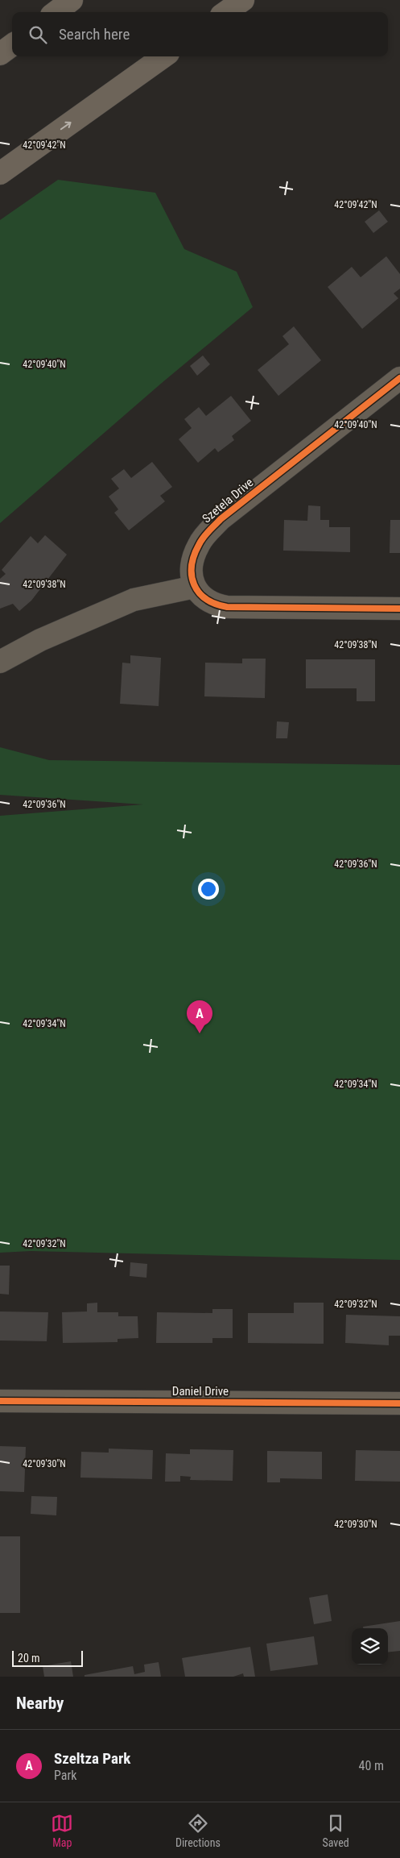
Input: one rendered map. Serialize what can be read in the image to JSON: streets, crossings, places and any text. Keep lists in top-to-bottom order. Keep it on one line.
{"streets":{"street":["Szetela Drive","Daniel Drive"]},"scale_bar":"20 m","page":{"search":"Search here","pins":"A","scale":"20 m","heading":"Nearby","list":[{"mark":"A","name":"Szeltza Park","note":"Park","value":"40 m"}],"nav":["Map","Directions","Saved"]},"coordinates":["42°09'42\"N","42°09'40\"N","42°09'38\"N","42°09'36\"N","42°09'34\"N","42°09'32\"N","42°09'30\"N"]}
